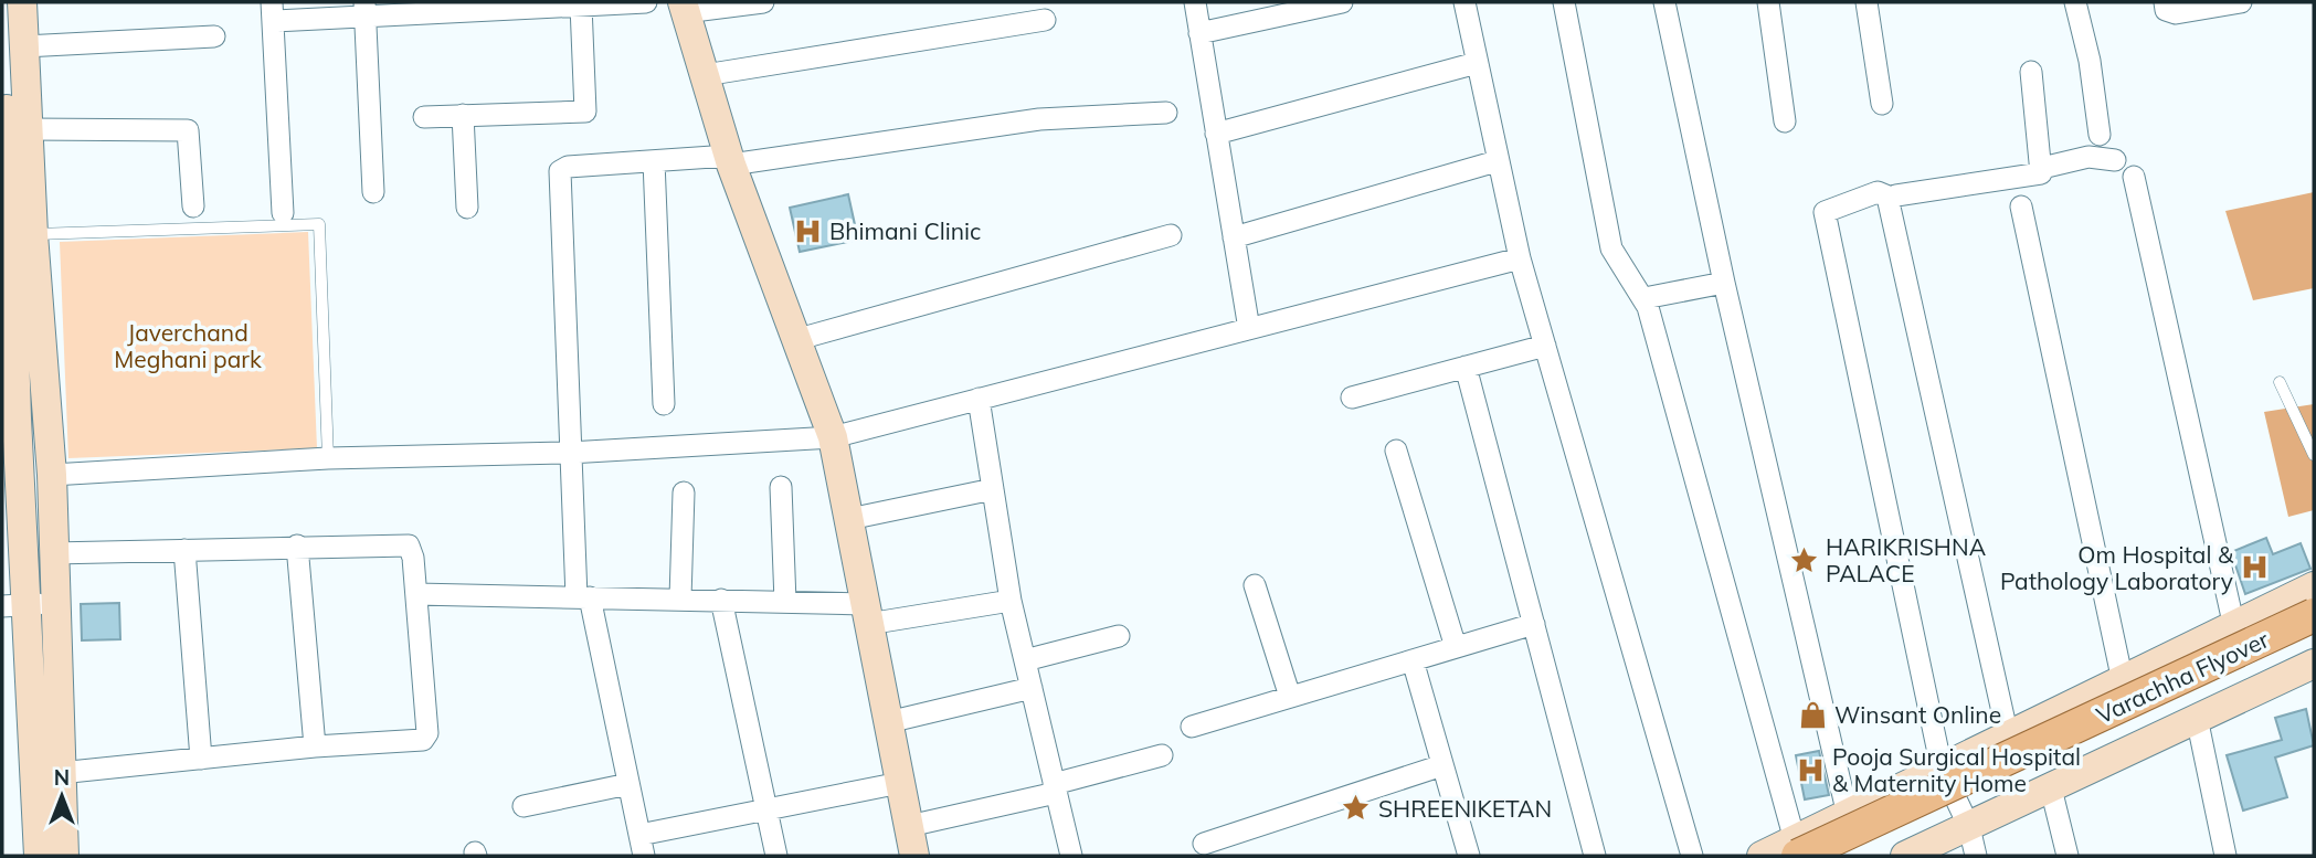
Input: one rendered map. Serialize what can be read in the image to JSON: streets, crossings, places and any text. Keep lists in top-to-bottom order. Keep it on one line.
{"streets":{"main road":["Varachha Flyover"]},"parks":["Javerchand Meghani park"],"places":{"hospital":["Bhimani Clinic","Om Hospital & Pathology Laboratory","Pooja Surgical Hospital & Maternity Home"],"place":["HARIKRISHNA PALACE","SHREENIKETAN"],"shop":["Winsant Online"]},"north":"top"}
